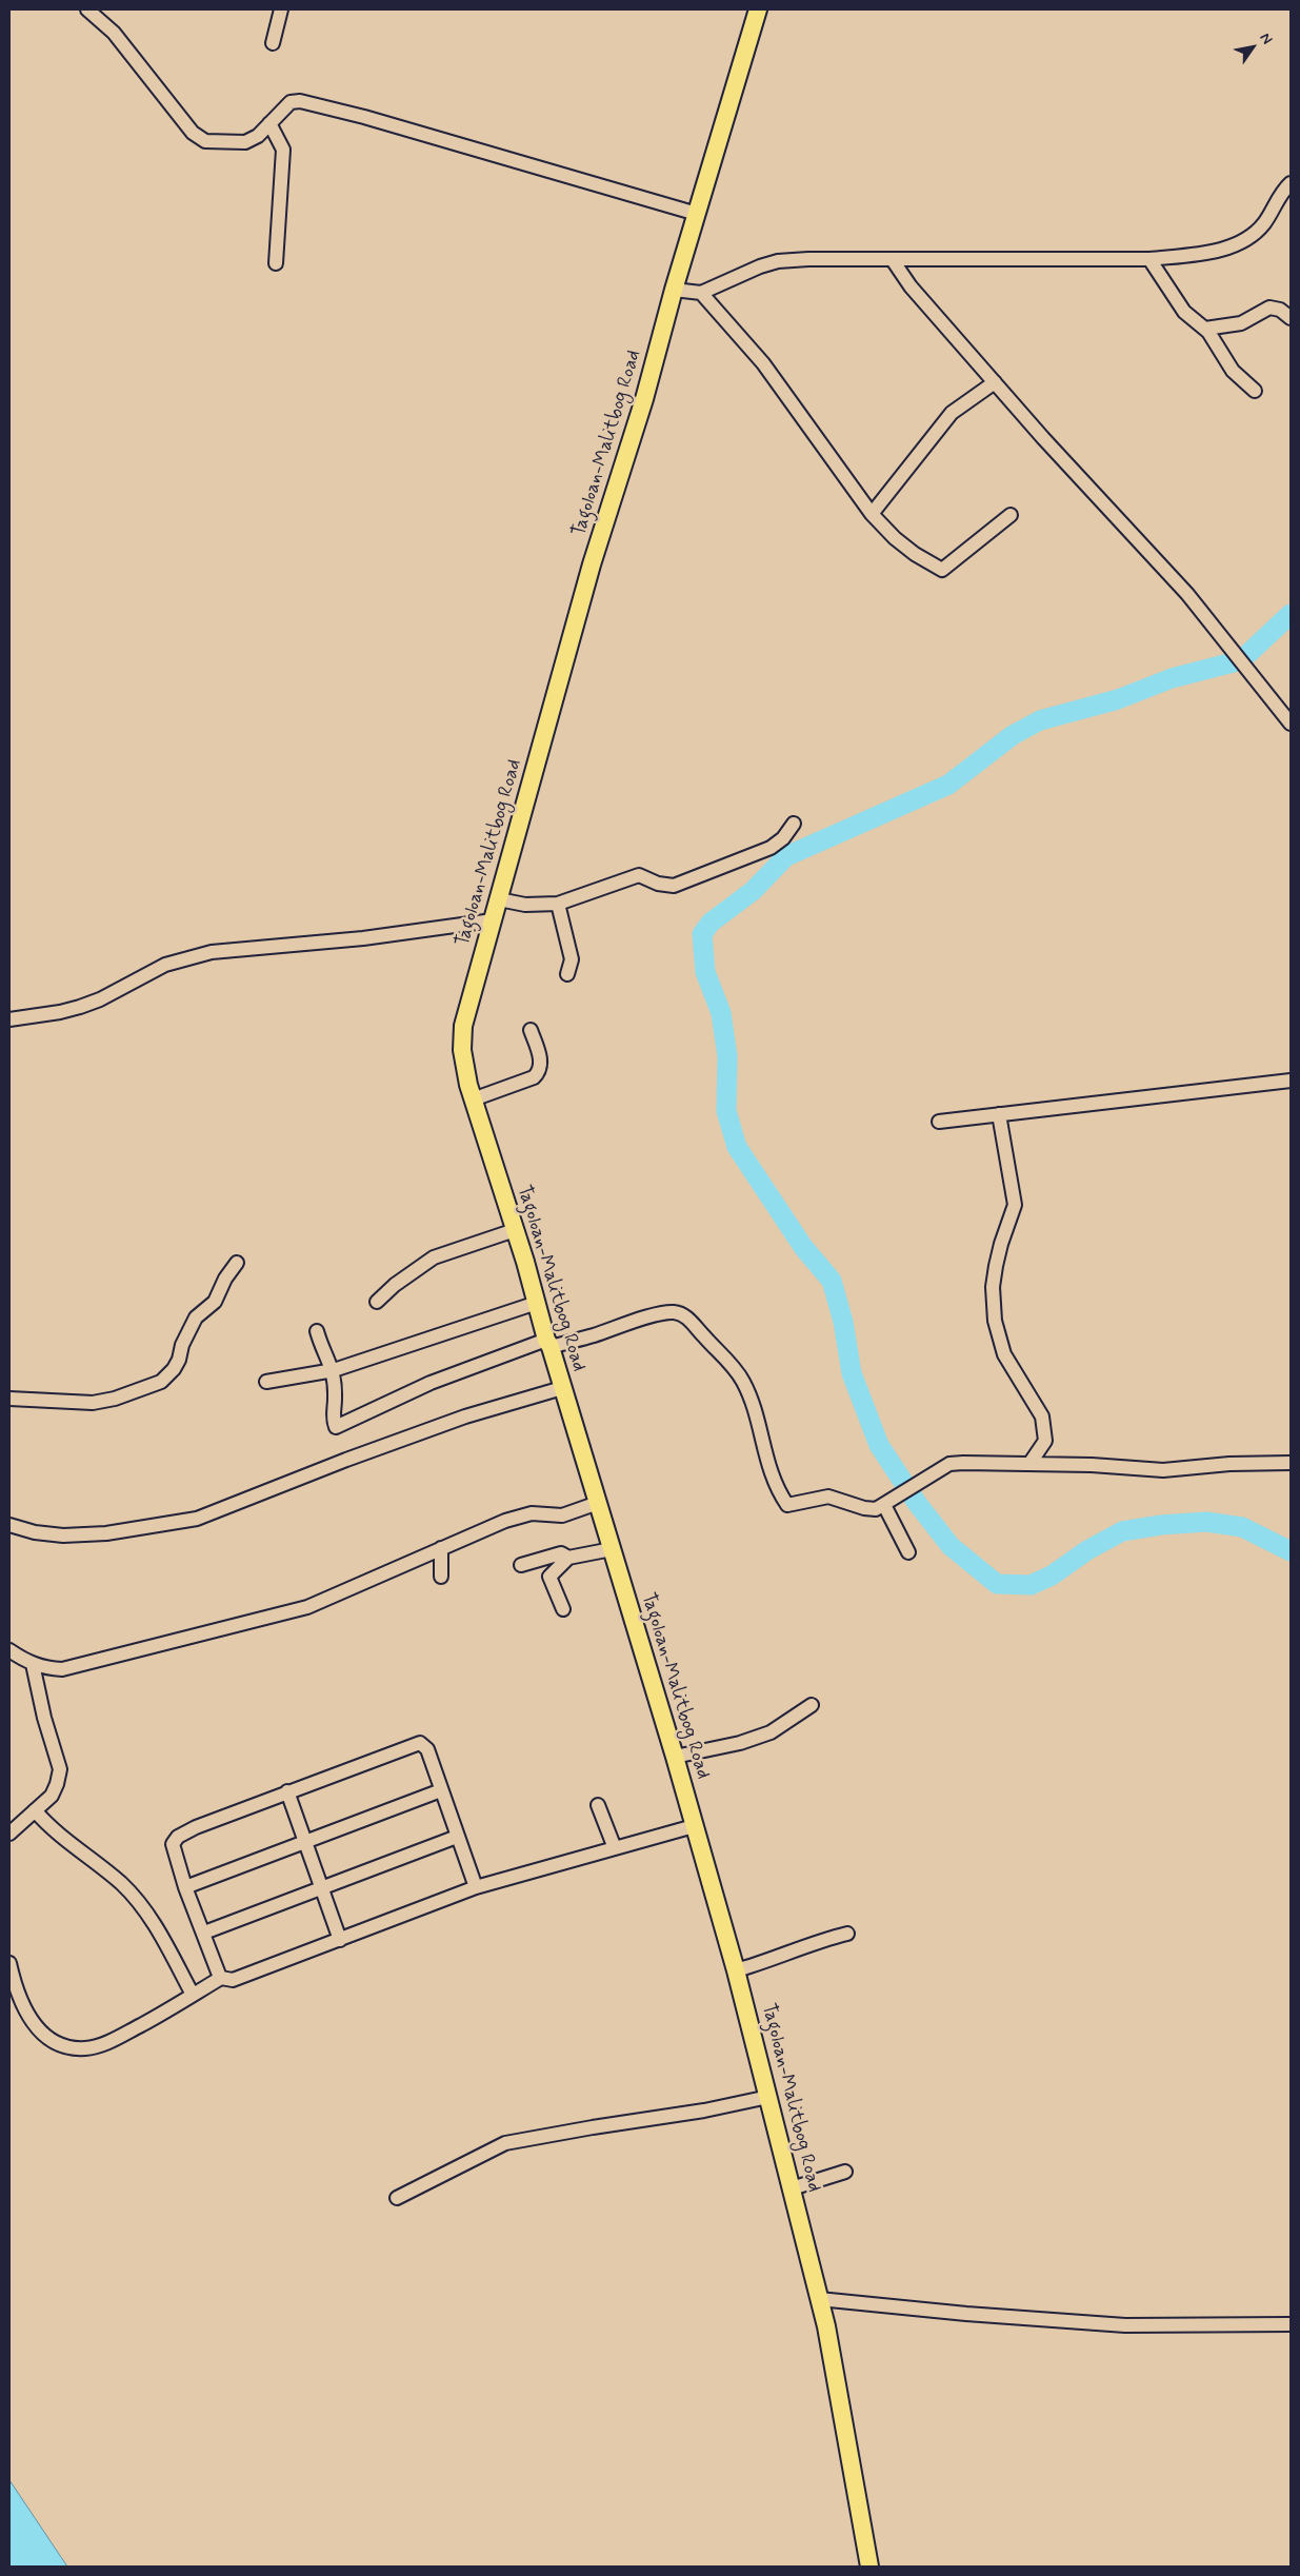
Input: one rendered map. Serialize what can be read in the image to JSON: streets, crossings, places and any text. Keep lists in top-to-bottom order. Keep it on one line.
{"streets":{"main road":["Tagoloan-Malitbog Road"]},"north":"top right"}
